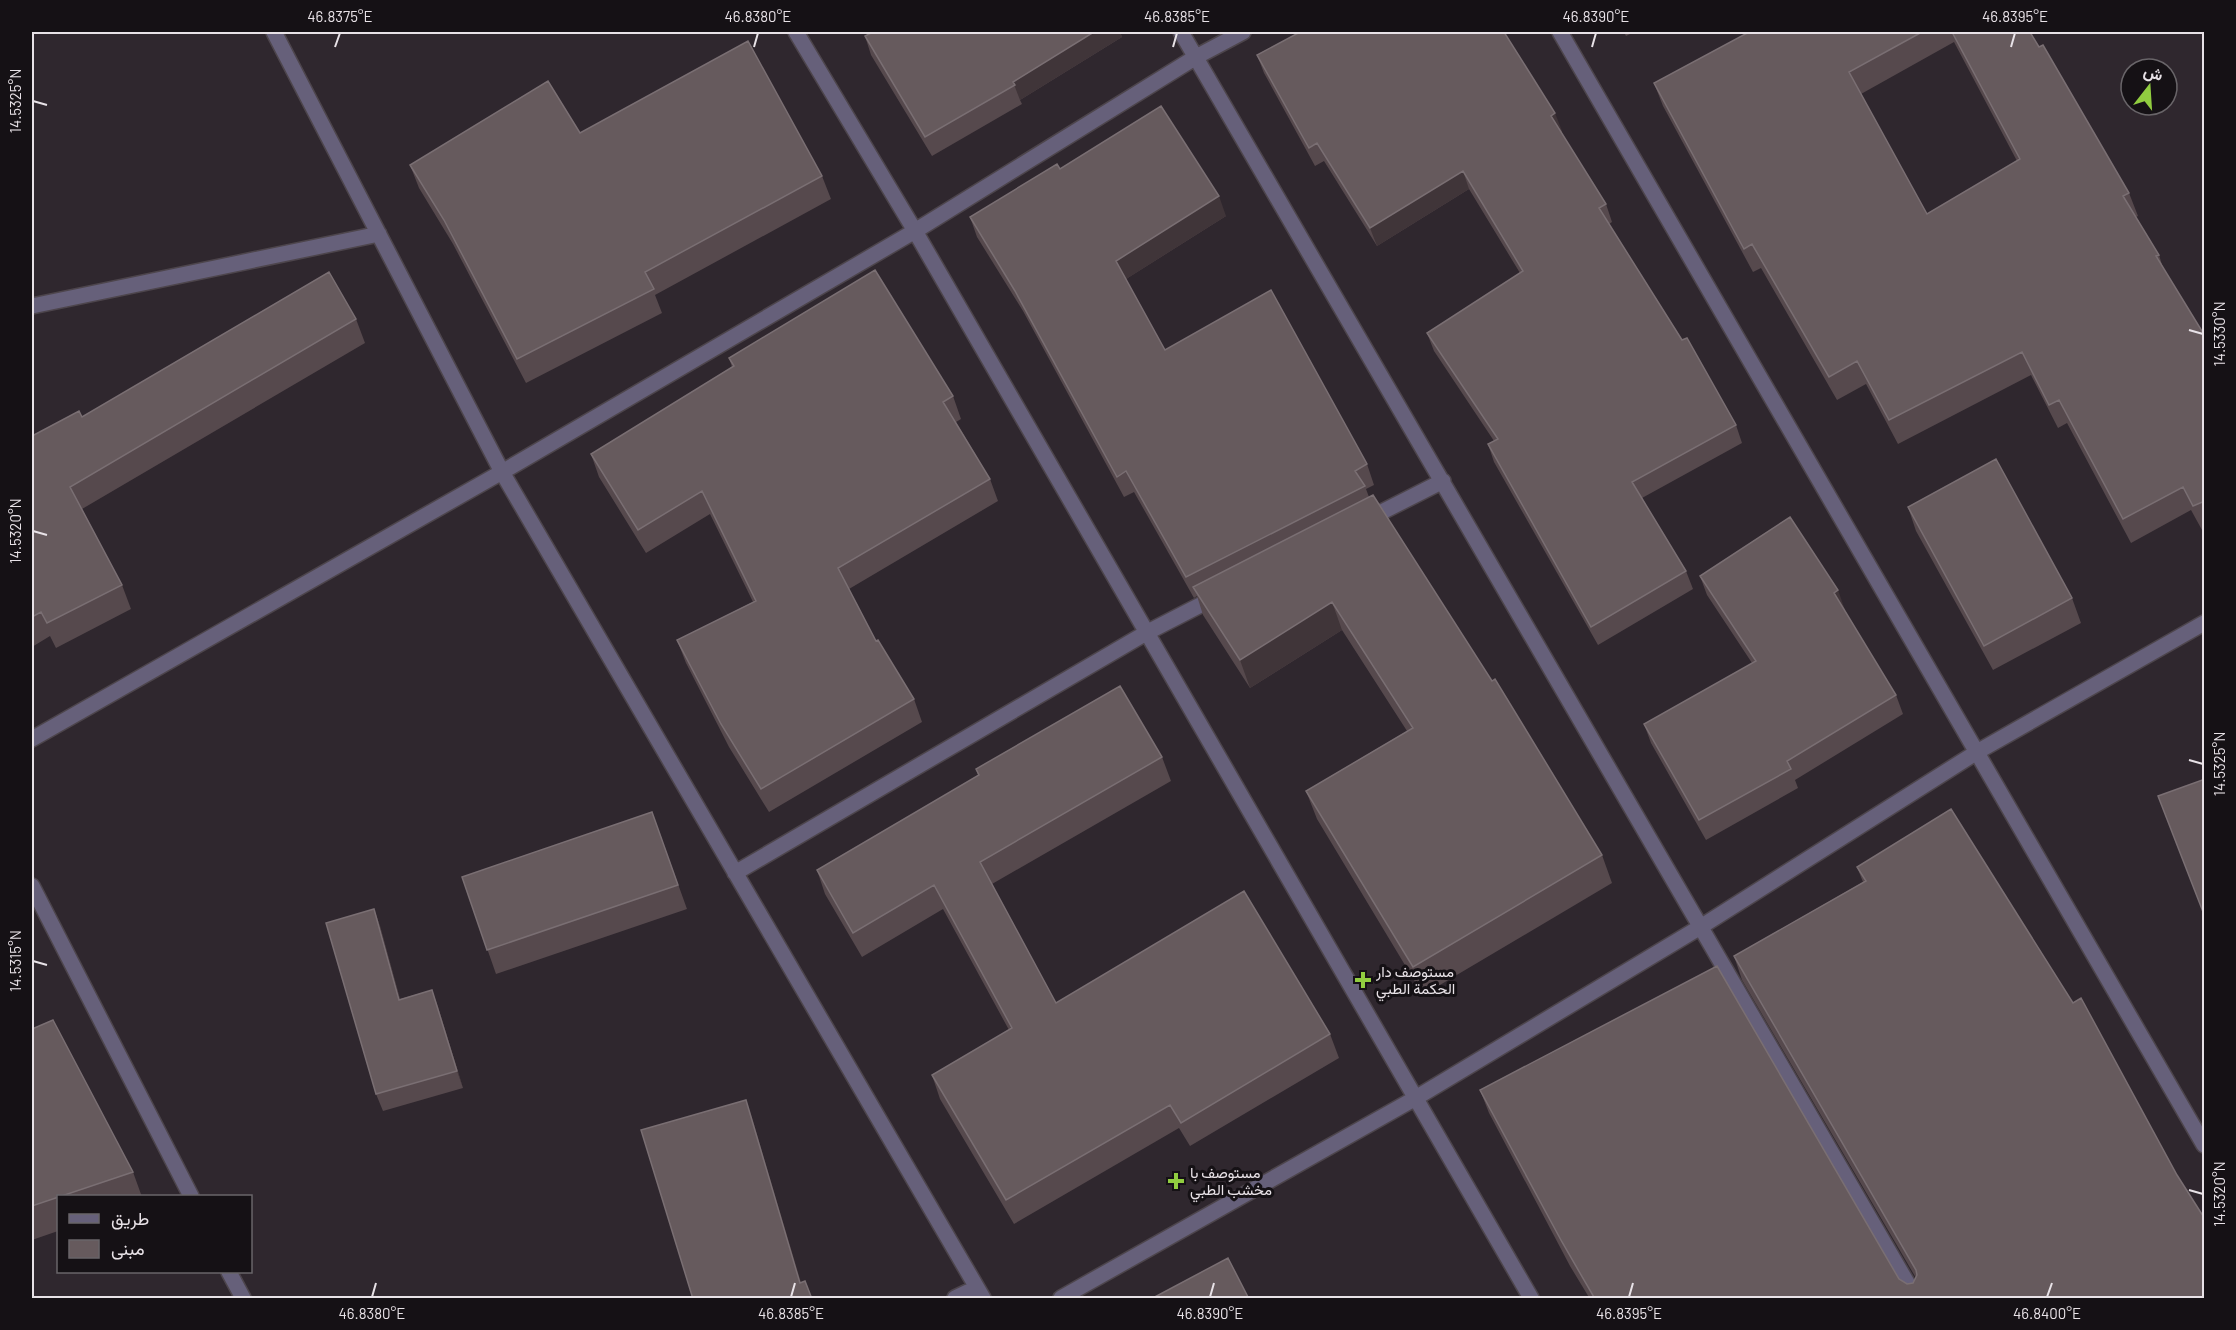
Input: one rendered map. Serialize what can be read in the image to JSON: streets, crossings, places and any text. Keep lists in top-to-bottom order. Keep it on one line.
{"places":{"health":["مستوصف دار الحكمة الطبي","مستوصف با مخشب الطبي"]},"legend":["طريق","مبنى"],"north":"top","coordinates":["46.8375°E","46.8380°E","46.8385°E","46.8390°E","46.8395°E","14.5325°N","14.5330°N","14.5320°N","14.5315°N","46.8400°E"]}
